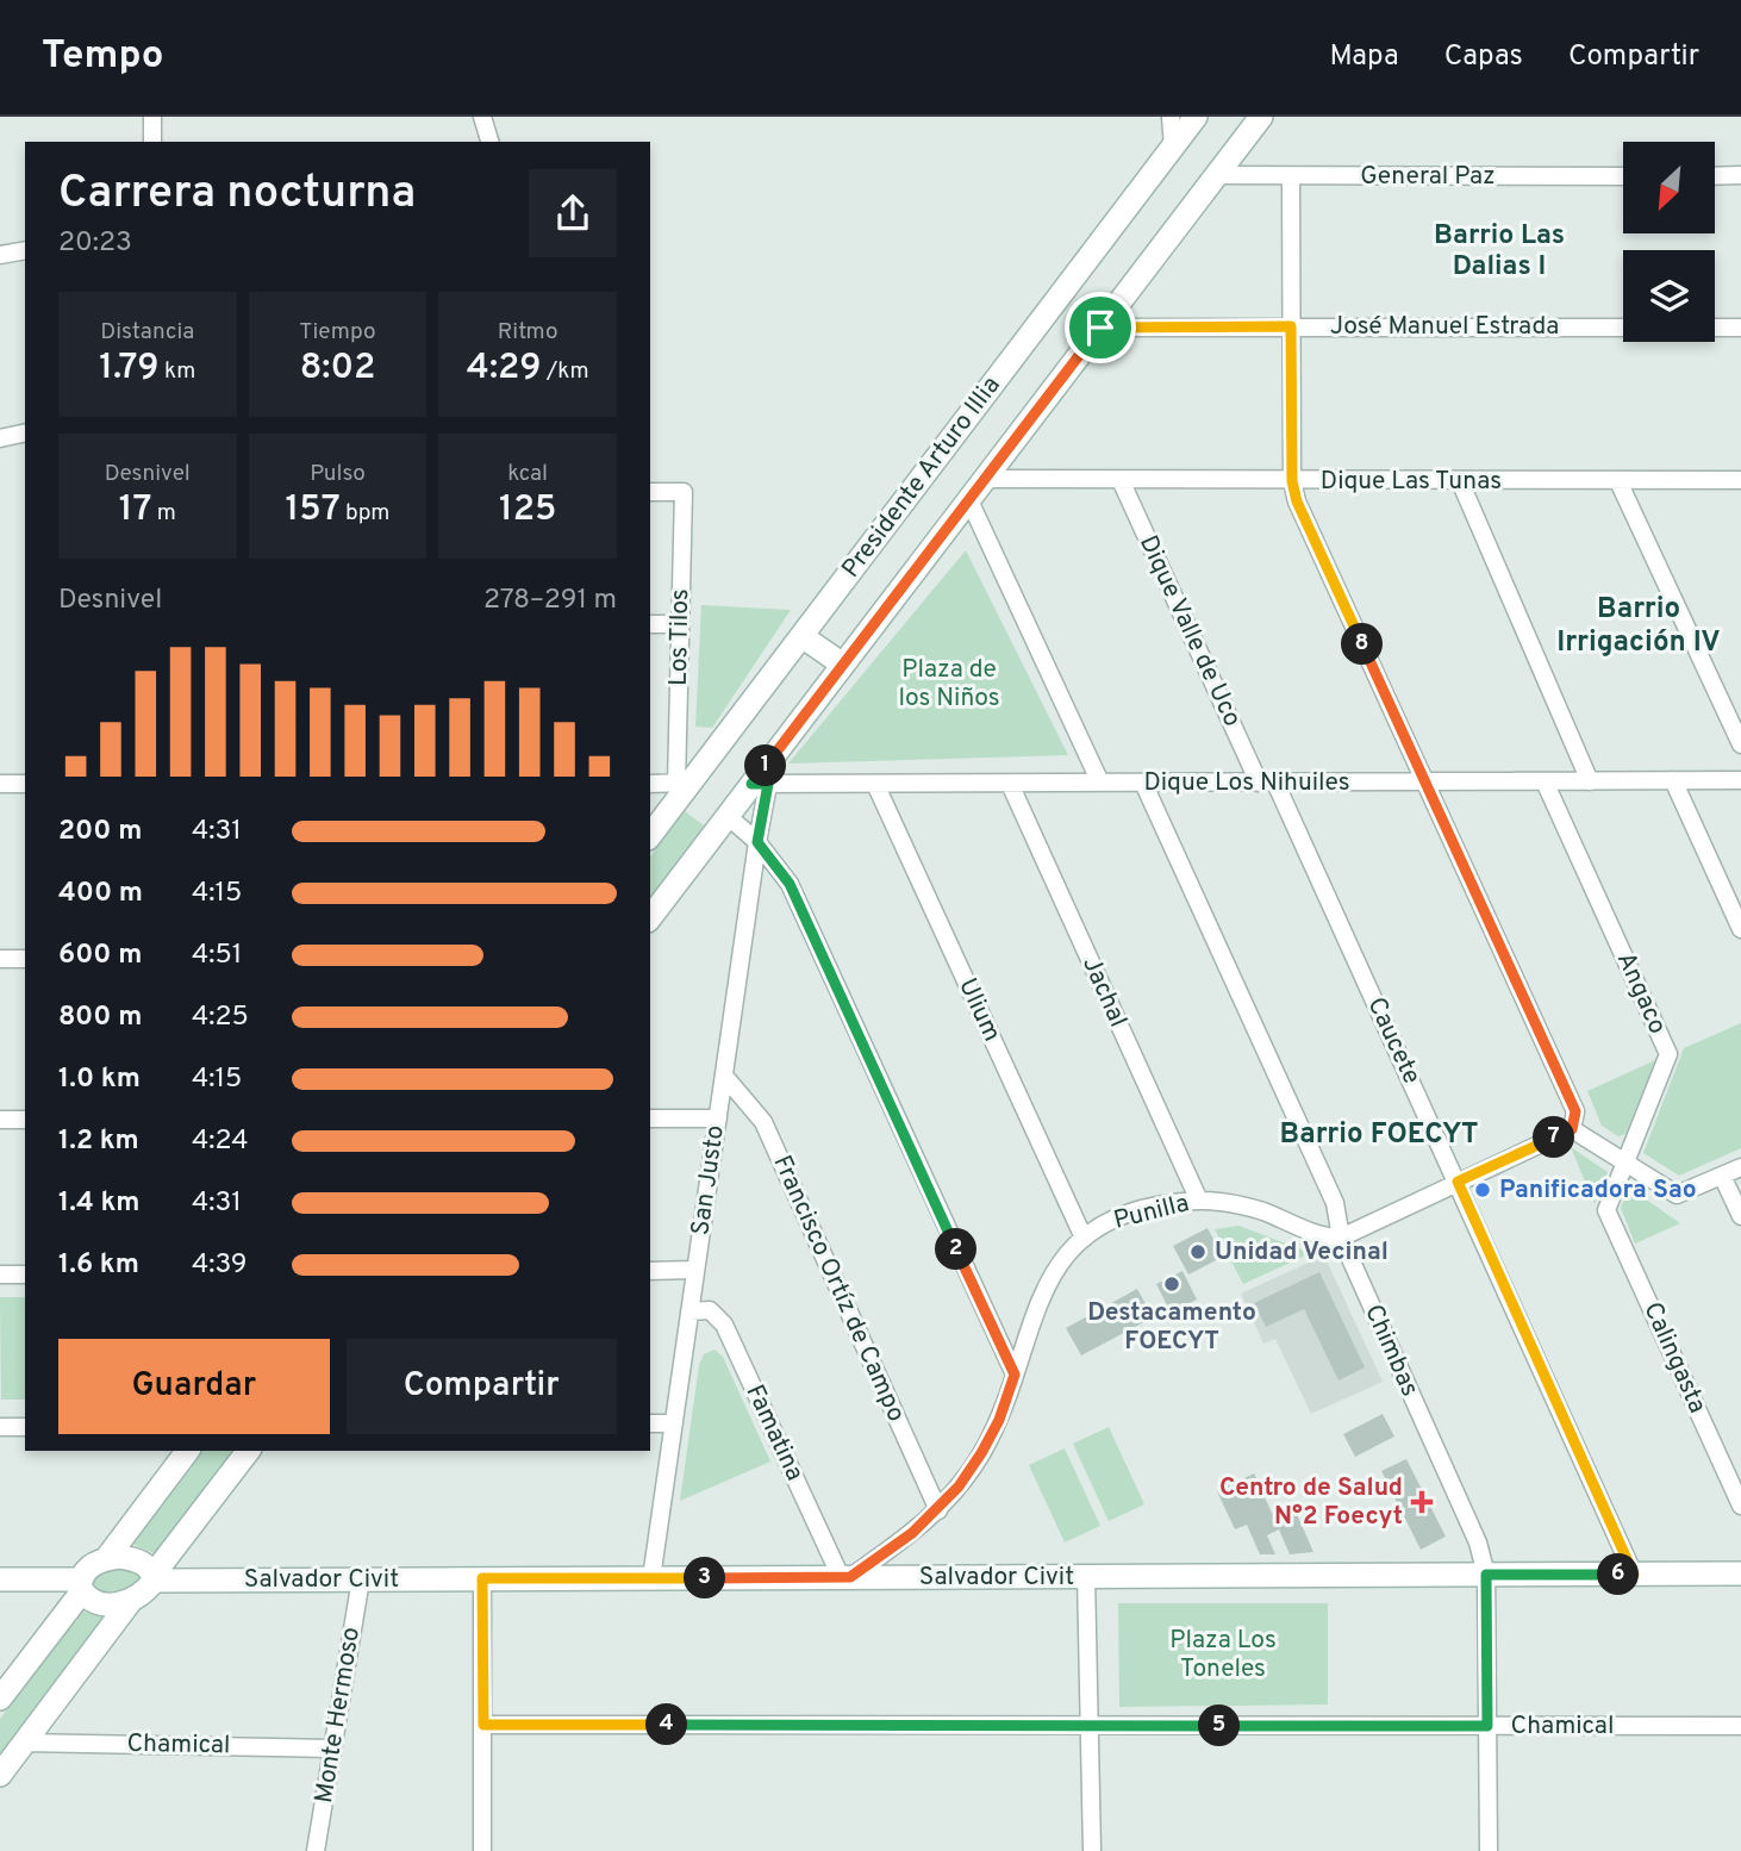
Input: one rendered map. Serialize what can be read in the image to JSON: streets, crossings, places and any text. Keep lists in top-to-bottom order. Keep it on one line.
{"streets":{"street":["General Paz","José Manuel Estrada","Presidente Arturo Illia","Dique Las Tunas","Dique Valle de Uco","Los Tilos","Dique Los Nihuiles","Jachal","Angaco","Ulium","Caucete","San Justo","Punilla","Francisco Ortíz de Campo","Chimbas","Calingasta","Famatina","Salvador Civit","Monte Hermoso","Chamical"]},"crossings":[["General Paz","Presidente Arturo Illia"],["José Manuel Estrada","Presidente Arturo Illia"],["Presidente Arturo Illia","Dique Las Tunas"],["Presidente Arturo Illia","Los Tilos"],["Presidente Arturo Illia","Dique Los Nihuiles"],["Presidente Arturo Illia","San Justo"],["Dique Las Tunas","Dique Valle de Uco"],["Dique Valle de Uco","Dique Los Nihuiles"],["Dique Valle de Uco","Caucete"],["Dique Los Nihuiles","Jachal"],["Dique Los Nihuiles","Angaco"],["Dique Los Nihuiles","Ulium"],["Dique Los Nihuiles","Caucete"],["Dique Los Nihuiles","San Justo"],["Dique Los Nihuiles","Chimbas"],["Jachal","Punilla"],["Angaco","Calingasta"],["Ulium","Punilla"],["Caucete","Salvador Civit"],["San Justo","Francisco Ortíz de Campo"],["San Justo","Famatina"],["San Justo","Salvador Civit"],["Punilla","Francisco Ortíz de Campo"],["Punilla","Chimbas"],["Punilla","Famatina"],["Punilla","Salvador Civit"],["Chimbas","Salvador Civit"],["Chimbas","Chamical"],["Famatina","Salvador Civit"],["Salvador Civit","Monte Hermoso"],["Monte Hermoso","Chamical"]],"districts":["Barrio Las Dalias I","Barrio Irrigación IV","Barrio FOECYT"],"parks":["Plaza de los Niños","Plaza Los Toneles"],"places":{"other":["Panificadora Sao","Unidad Vecinal","Destacamento FOECYT"],"health":["Centro de Salud N°2 Foecyt"]},"north":"bottom left","page":{"header":"Tempo","nav":["Mapa","Capas","Compartir"],"heading":["Carrera nocturna","20:23"],"stats":[["Distancia","1.79 km"],["Tiempo","8:02"],["Ritmo","4:29 /km"],["Desnivel","17 m"],["Pulso","157 bpm"],["kcal","125"]],"chart":["Desnivel","278–291 m"],"pins":["8","1","7","2","6","3","4","5"],"list":[{"name":"200 m","note":"4:31"},{"name":"400 m","note":"4:15"},{"name":"600 m","note":"4:51"},{"name":"800 m","note":"4:25"},{"name":"1.0 km","note":"4:15"},{"name":"1.2 km","note":"4:24"},{"name":"1.4 km","note":"4:31"},{"name":"1.6 km","note":"4:39"}],"buttons":["Guardar","Compartir"]}}
